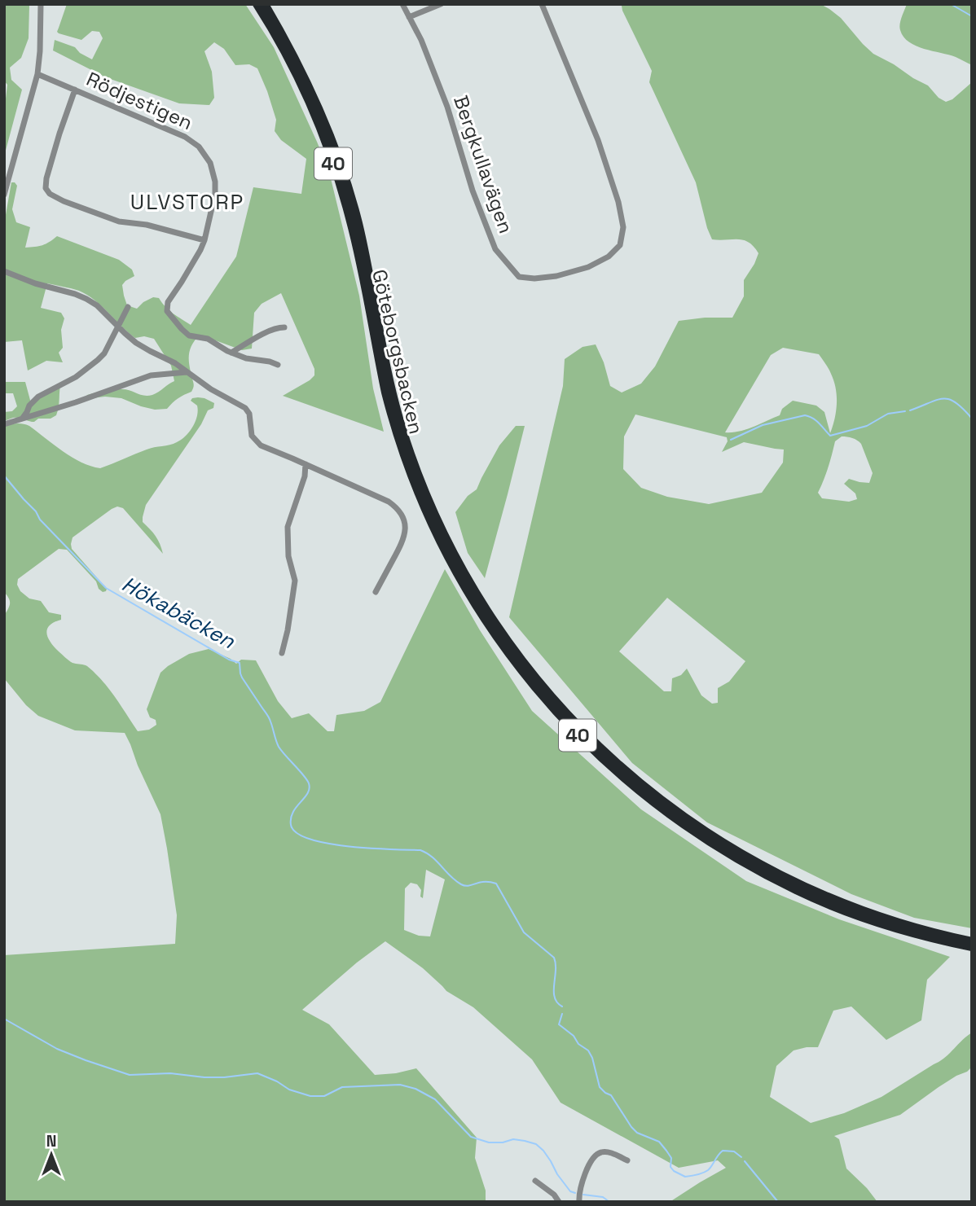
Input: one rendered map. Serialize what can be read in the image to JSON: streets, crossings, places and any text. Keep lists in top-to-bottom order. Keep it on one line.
{"streets":{"highway":["40","Göteborgsbacken"],"street":["Rödjestigen","Bergkullavägen"]},"districts":["ULVSTORP"],"water":["Hökabäcken"],"north":"top"}
